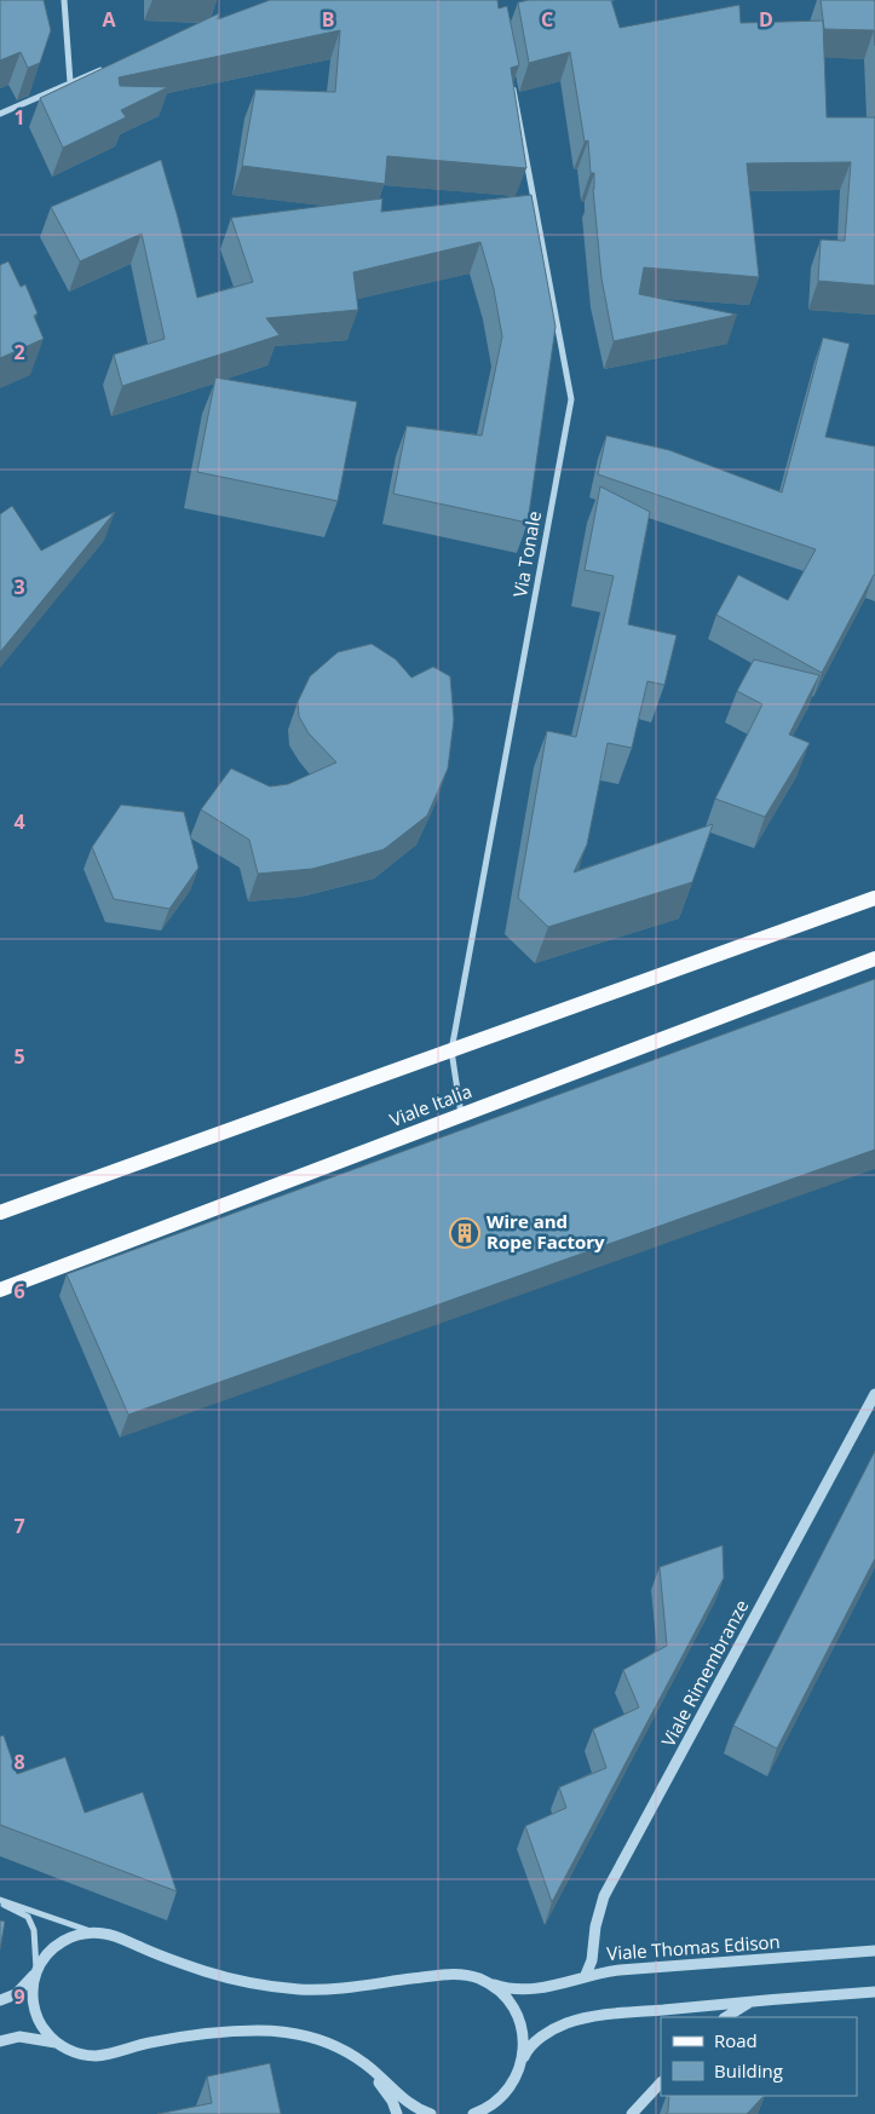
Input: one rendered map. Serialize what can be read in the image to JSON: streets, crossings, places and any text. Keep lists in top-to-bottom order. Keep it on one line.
{"streets":{"main road":["Viale Italia"],"street":["Via Tonale","Viale Rimembranze","Viale Thomas Edison"]},"crossings":[["Via Tonale","Viale Italia"],["Viale Rimembranze","Viale Thomas Edison"]],"places":{"building":["Wire and Rope Factory"]},"legend":["Road","Building"],"grid":{"columns":["A","B","C","D"],"rows":["1","2","3","4","5","6","7","8","9"]}}
